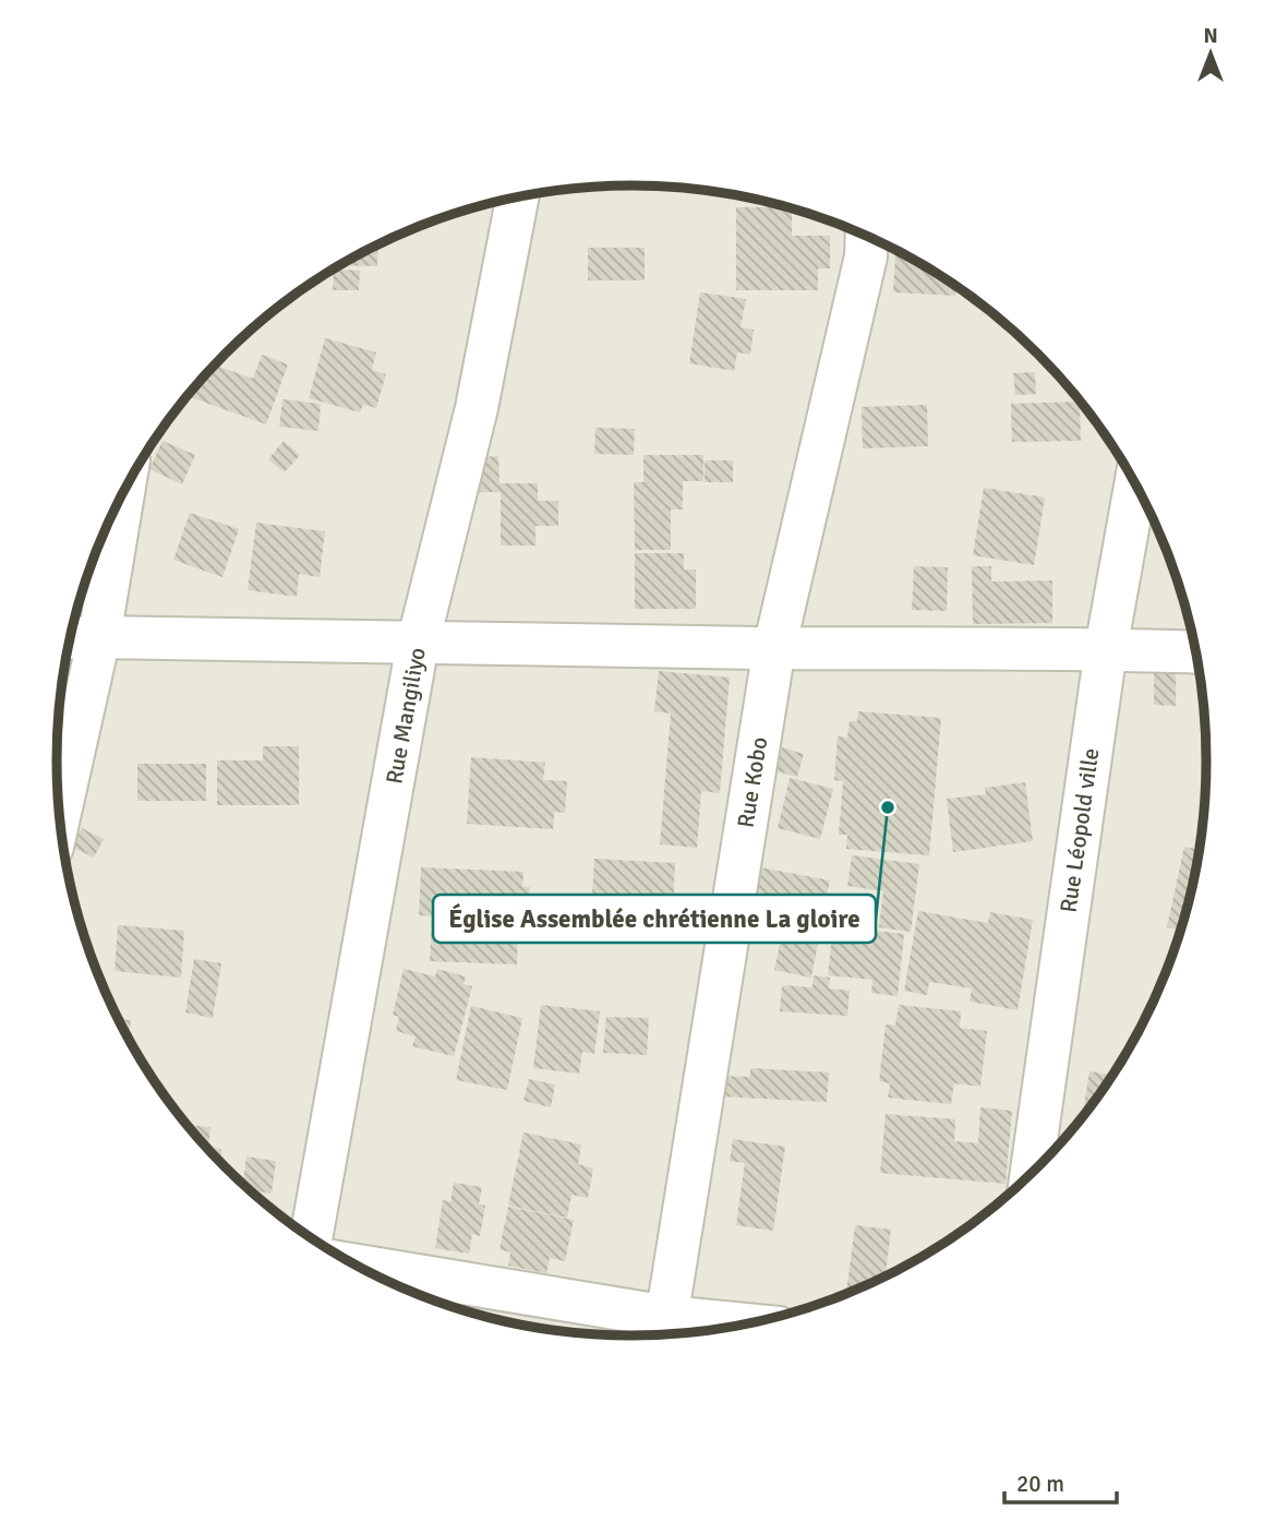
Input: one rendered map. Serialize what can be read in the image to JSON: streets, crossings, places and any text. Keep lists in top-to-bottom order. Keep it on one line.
{"streets":{"street":["Rue Mangiliyo","Rue Kobo","Rue Léopold ville"]},"places":["Église Assemblée chrétienne La gloire"],"scale_bar":"20 m","north":"top"}
